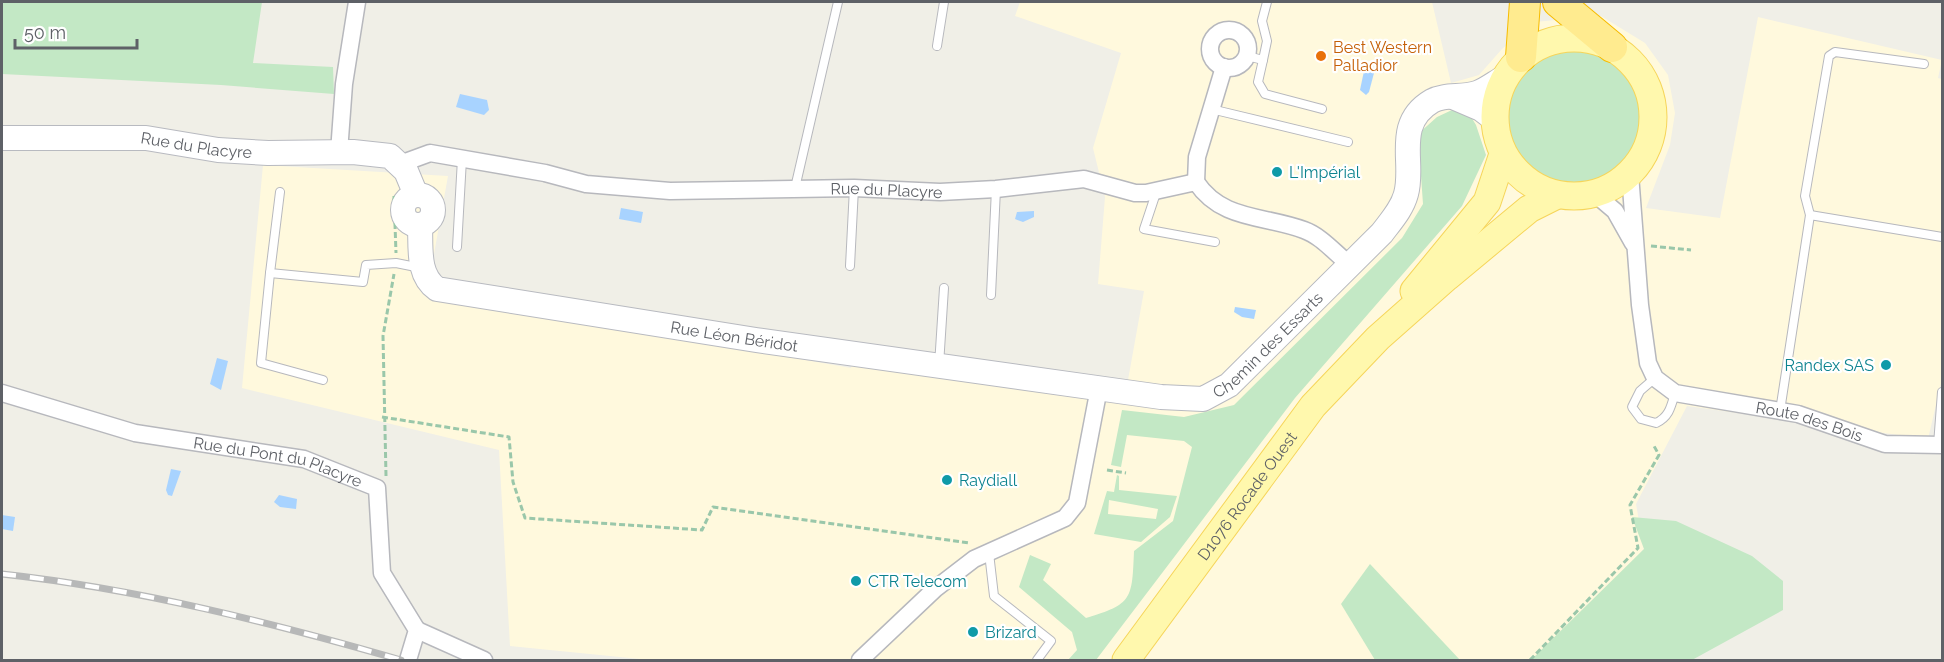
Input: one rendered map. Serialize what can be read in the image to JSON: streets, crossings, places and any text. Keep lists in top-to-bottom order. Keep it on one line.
{"streets":{"main road":["D1076 Rocade Ouest"],"street":["Rue du Placyre","Rue Léon Béridot","Chemin des Essarts","Route des Bois","Rue du Pont du Placyre"]},"crossings":[["Rue Léon Béridot","Chemin des Essarts"]],"places":["Best Western Palladior","L'Impérial","Randex SAS","Raydiall","CTR Telecom","Brizard"],"scale_bar":"50 m"}
